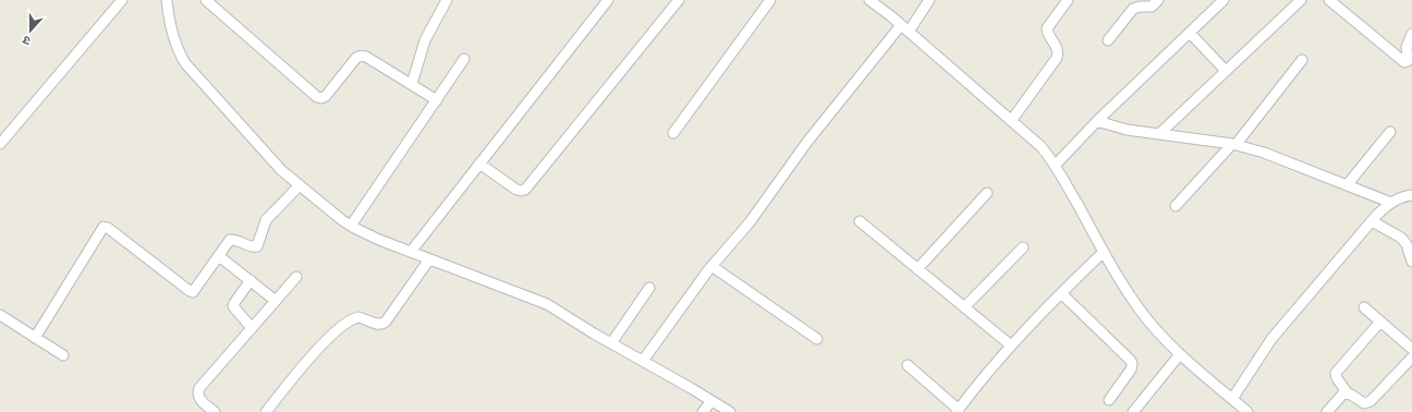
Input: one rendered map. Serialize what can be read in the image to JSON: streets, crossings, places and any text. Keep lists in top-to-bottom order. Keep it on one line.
{"north":"bottom"}
